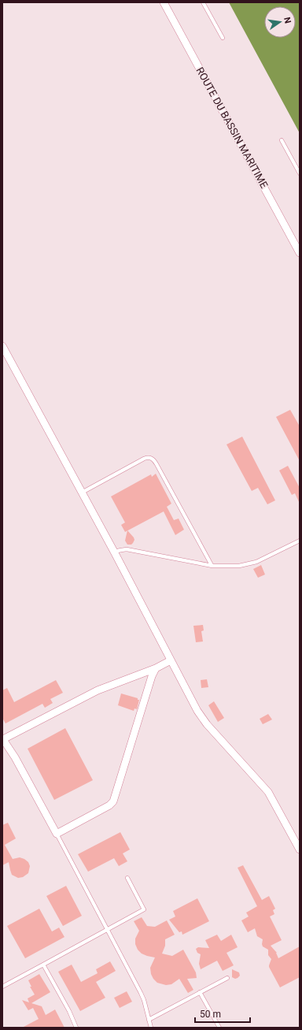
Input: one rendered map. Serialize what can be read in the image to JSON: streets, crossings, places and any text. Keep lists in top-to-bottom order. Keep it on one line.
{"streets":{"street":["ROUTE DU BASSIN MARITIME"]},"scale_bar":"50 m","north":"right"}
